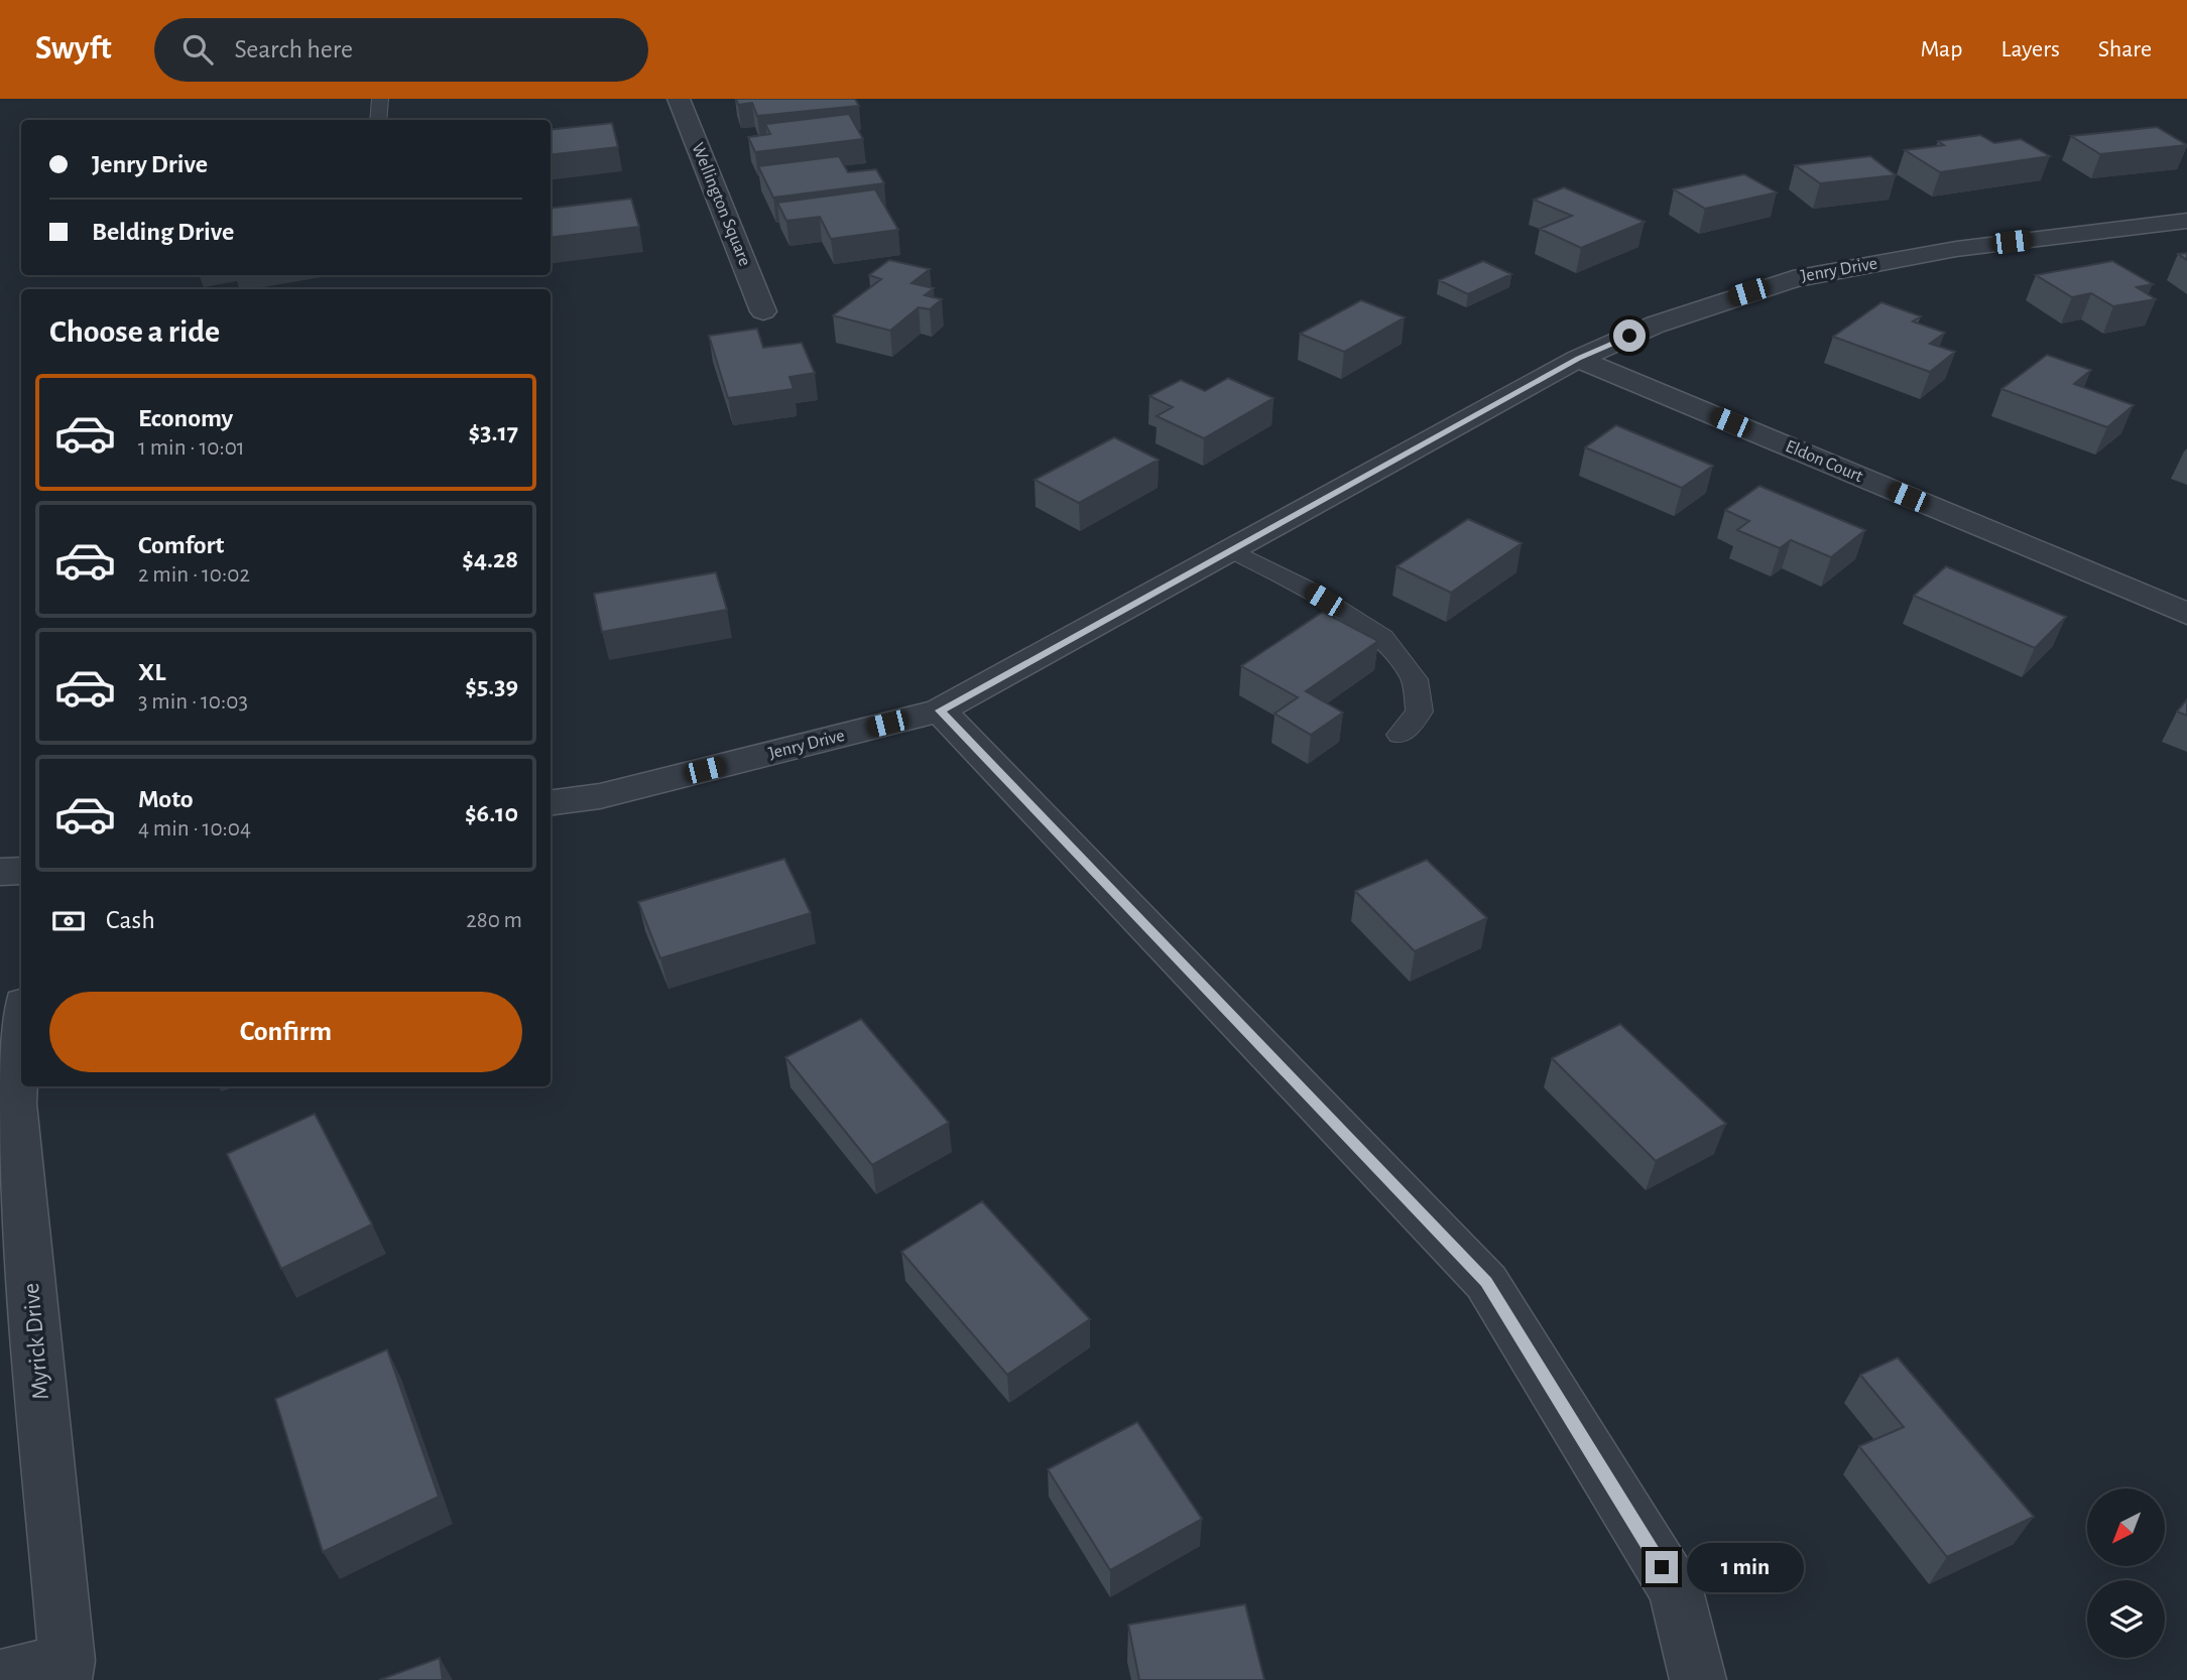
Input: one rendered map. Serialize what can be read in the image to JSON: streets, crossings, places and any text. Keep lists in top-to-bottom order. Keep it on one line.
{"streets":{"street":["Wellington Square","Jenry Drive","Eldon Court","Myrick Drive"]},"crossings":[["Jenry Drive","Eldon Court"]],"north":"bottom left","page":{"header":"Swyft","search":"Search here","nav":["Map","Layers","Share"],"banner":["Jenry Drive","Belding Drive"],"heading":"Choose a ride","list":[{"name":"Economy","note":"1 min · 10:01","value":"$3.17"},{"name":"Comfort","note":"2 min · 10:02","value":"$4.28"},{"name":"XL","note":"3 min · 10:03","value":"$5.39"},{"name":"Moto","note":"4 min · 10:04","value":"$6.10"}],"pay":["Cash","280 m"],"buttons":"Confirm","bubble":"1 min"}}
